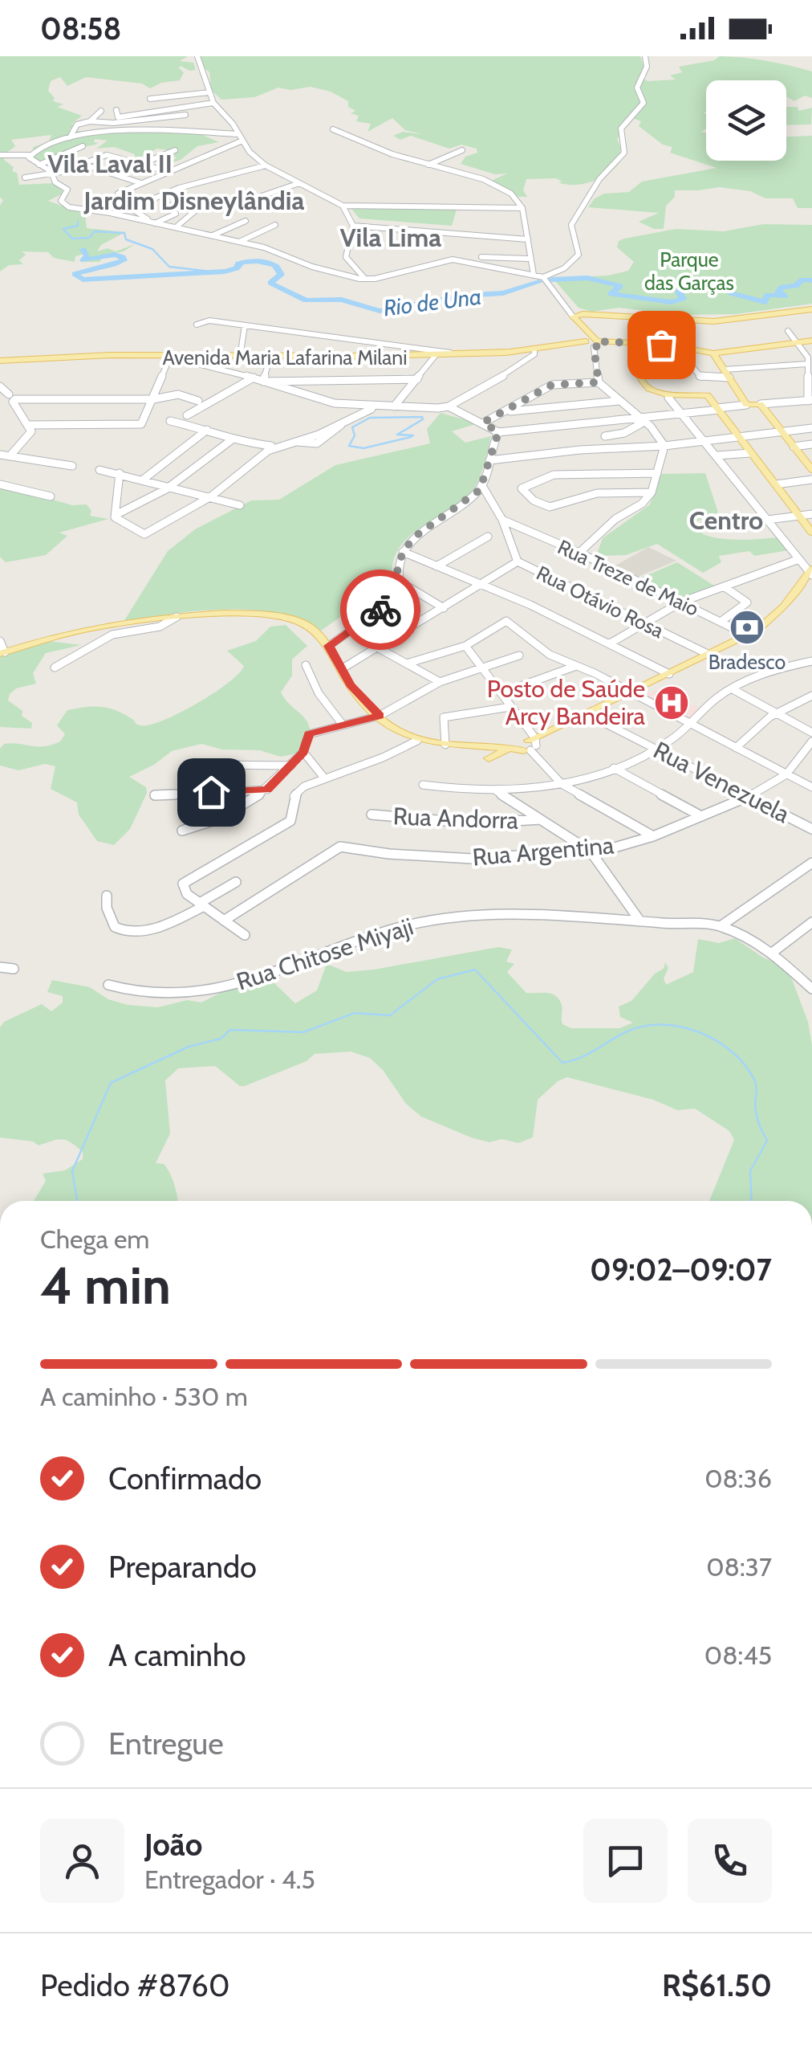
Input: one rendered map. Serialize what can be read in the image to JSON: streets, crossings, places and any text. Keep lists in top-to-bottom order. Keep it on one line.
{"streets":{"main road":["Avenida Maria Lafarina Milani"],"street":["Rua Treze de Maio","Rua Otávio Rosa","Rua Venezuela","Rua Andorra","Rua Argentina","Rua Chitose Miyaji"]},"crossings":[["Rua Treze de Maio","Rua Otávio Rosa"],["Rua Venezuela","Rua Argentina"]],"districts":["Vila Laval II","Jardim Disneylândia","Vila Lima","Centro"],"water":["Rio de Una"],"parks":["Parque das Garças"],"places":{"bank":["Bradesco"],"hospital":["Posto de Saúde Arcy Bandeira"]},"page":{"status":"08:58","heading":["4 min","Chega em","09:02–09:07"],"panel":["João","Entregador · 4.5","Pedido #8760","R$61.50"],"bar":"A caminho · 530 m","list":[["Confirmado","08:36"],["Preparando","08:37"],["A caminho","08:45"],"Entregue"]}}
